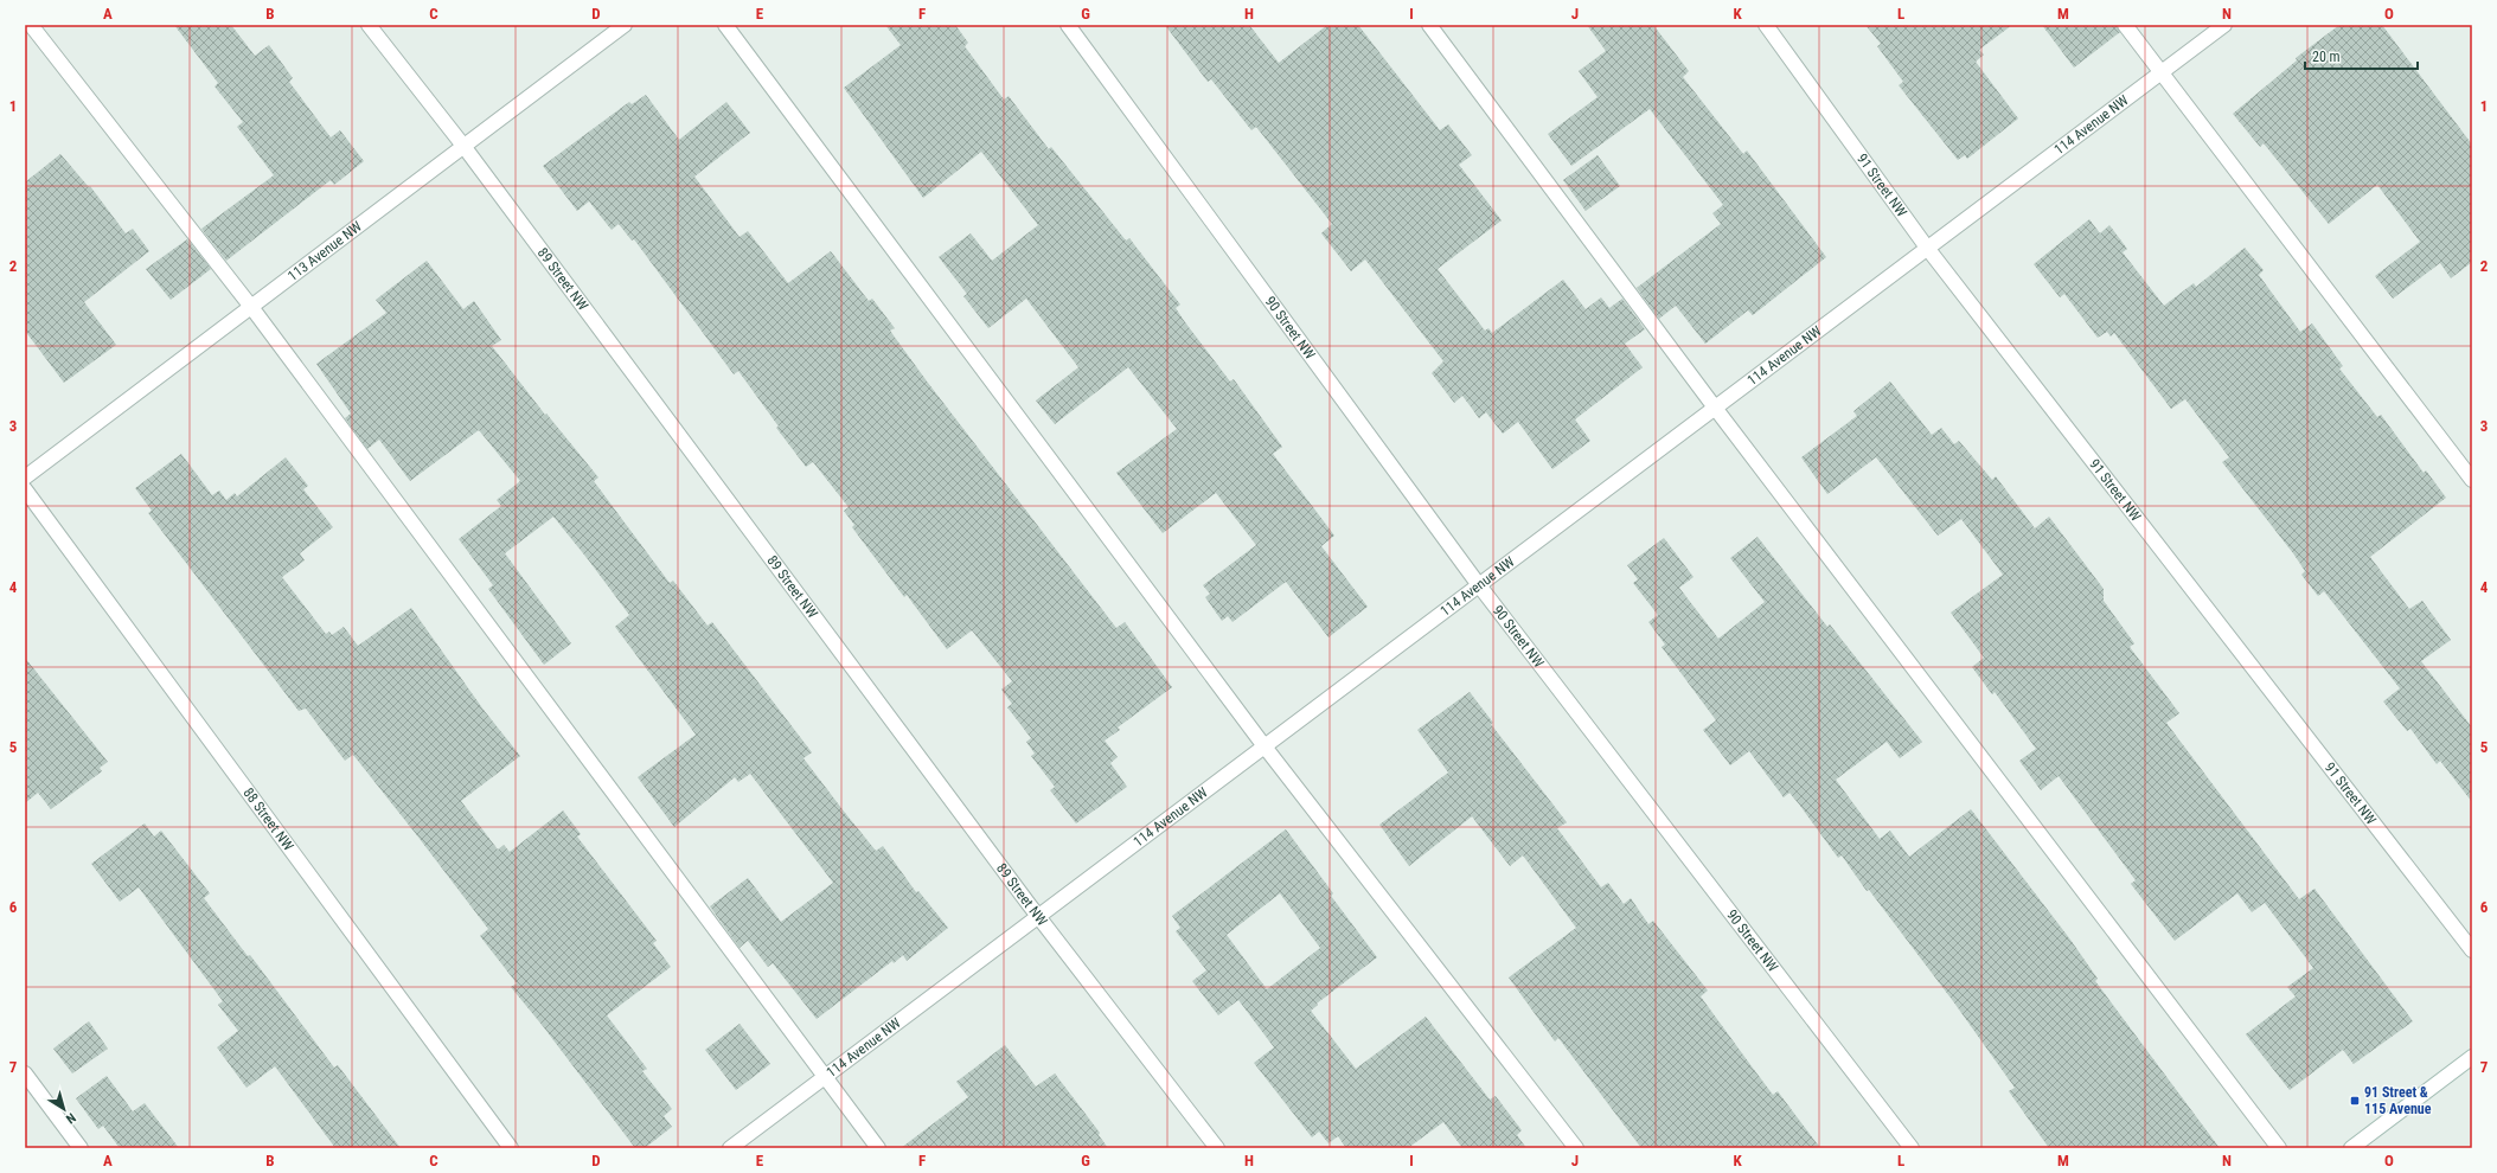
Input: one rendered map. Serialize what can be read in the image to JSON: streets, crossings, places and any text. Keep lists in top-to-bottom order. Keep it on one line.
{"streets":{"street":["114 Avenue NW","91 Street NW","113 Avenue NW","89 Street NW","90 Street NW","88 Street NW"]},"crossings":[["114 Avenue NW","91 Street NW"],["114 Avenue NW","89 Street NW"],["114 Avenue NW","90 Street NW"],["113 Avenue NW","89 Street NW"]],"places":{"transit":["91 Street & 115 Avenue"]},"scale_bar":"20 m","north":"bottom right","grid":{"columns":["A","B","C","D","E","F","G","H","I","J","K","L","M","N","O"],"rows":["1","2","3","4","5","6","7"]}}
